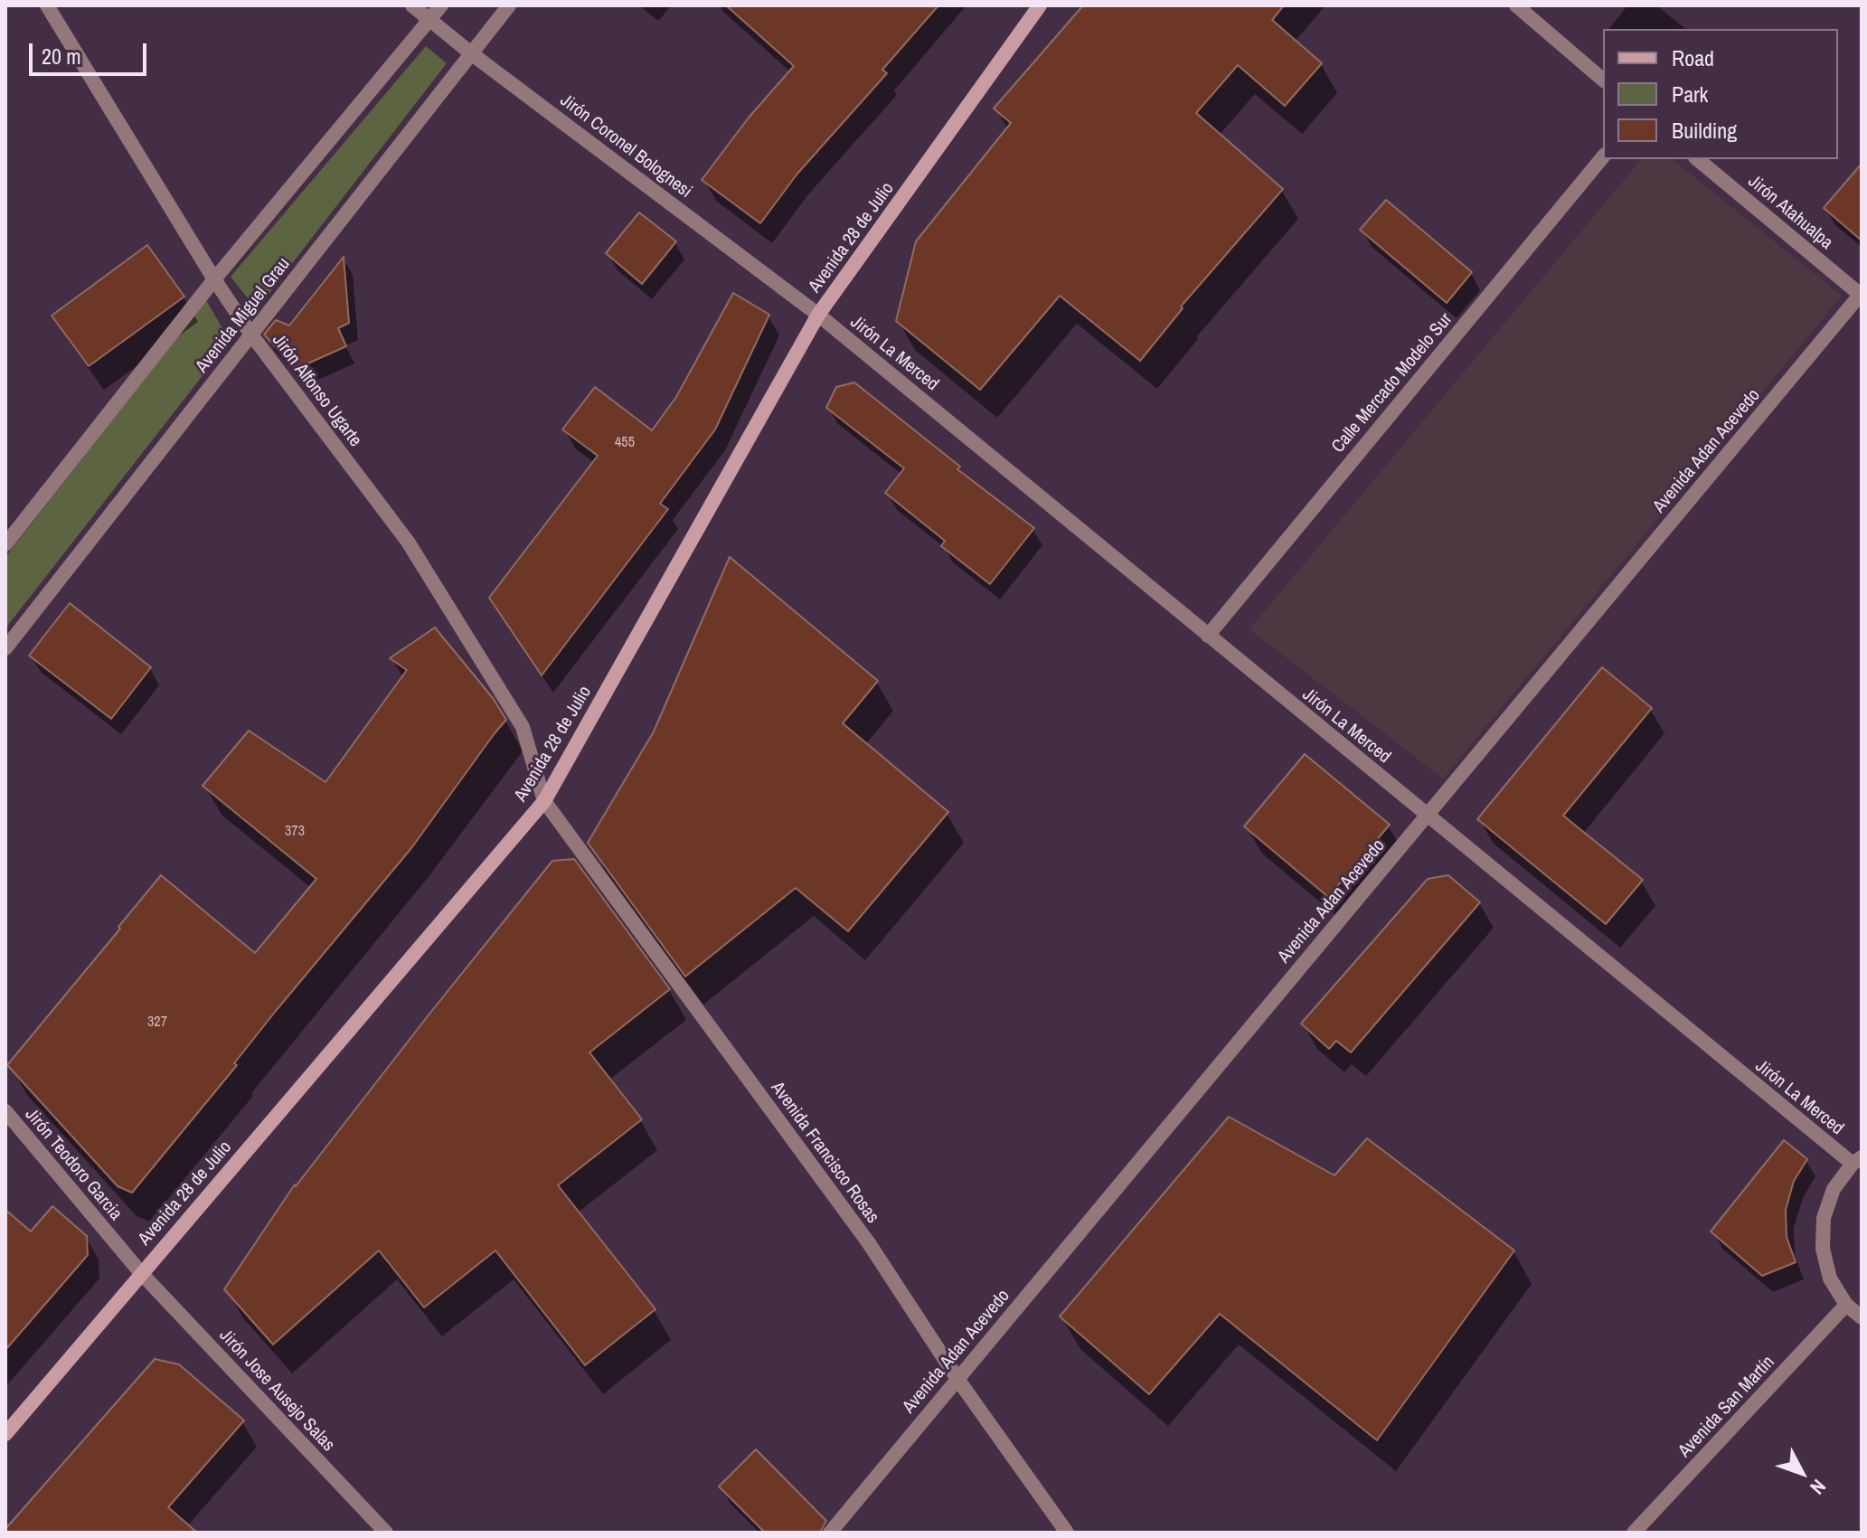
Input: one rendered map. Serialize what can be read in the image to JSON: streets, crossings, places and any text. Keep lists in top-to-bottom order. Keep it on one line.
{"streets":{"main road":["Avenida 28 de Julio"],"street":["Jirón Coronel Bolognesi","Jirón Atahualpa","Avenida Miguel Grau","Jirón La Merced","Calle Mercado Modelo Sur","Jirón Alfonso Ugarte","Avenida Adan Acevedo","Avenida Francisco Rosas","Jirón Teodoro Garcia","Jirón Jose Ausejo Salas","Avenida San Martín"]},"crossings":[["Jirón Coronel Bolognesi","Avenida 28 de Julio"],["Jirón Coronel Bolognesi","Avenida Miguel Grau"],["Jirón Coronel Bolognesi","Jirón La Merced"],["Jirón Atahualpa","Avenida Adan Acevedo"],["Avenida 28 de Julio","Jirón La Merced"],["Avenida 28 de Julio","Jirón Alfonso Ugarte"],["Avenida 28 de Julio","Avenida Francisco Rosas"],["Avenida 28 de Julio","Jirón Teodoro Garcia"],["Avenida 28 de Julio","Jirón Jose Ausejo Salas"],["Avenida Miguel Grau","Jirón Alfonso Ugarte"],["Jirón La Merced","Calle Mercado Modelo Sur"],["Jirón La Merced","Avenida Adan Acevedo"],["Jirón Alfonso Ugarte","Avenida Francisco Rosas"],["Avenida Adan Acevedo","Avenida Francisco Rosas"],["Jirón Teodoro Garcia","Jirón Jose Ausejo Salas"]],"house_numbers":["455","373","327"],"legend":["Road","Park","Building"],"scale_bar":"20 m","north":"bottom right"}
